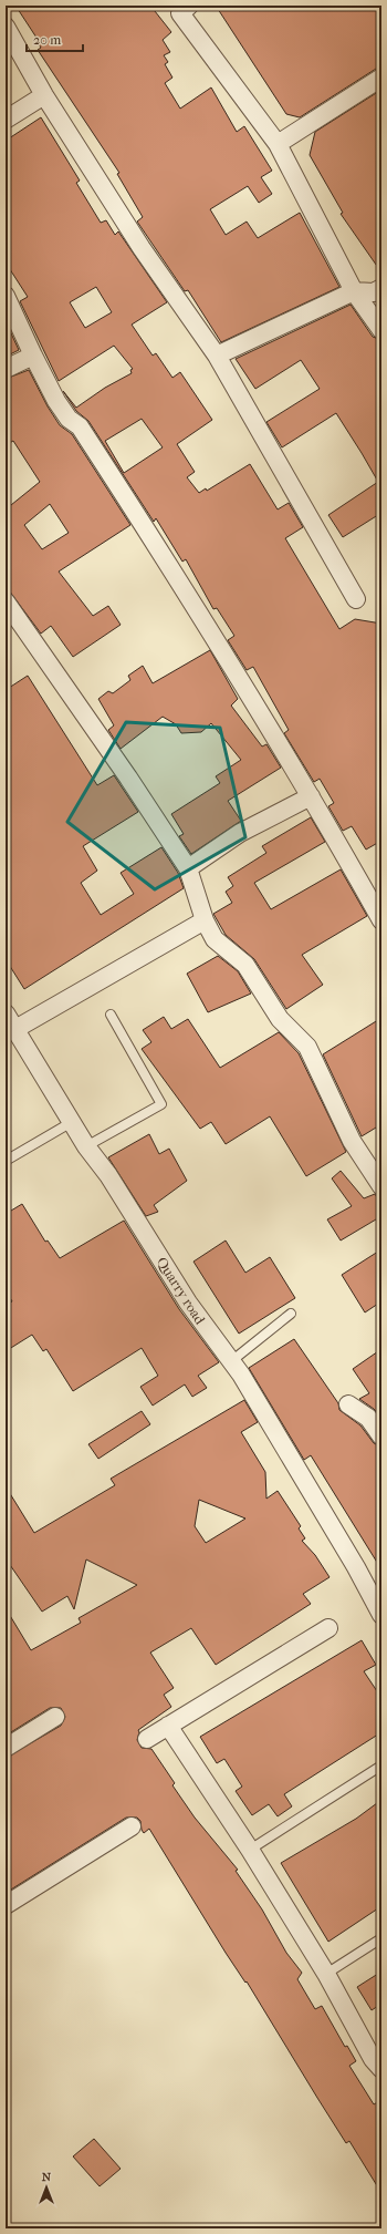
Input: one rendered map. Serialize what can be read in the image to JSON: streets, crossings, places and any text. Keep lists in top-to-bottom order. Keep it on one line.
{"streets":{"street":["Quarry road"]},"scale_bar":"20 m","north":"top"}
